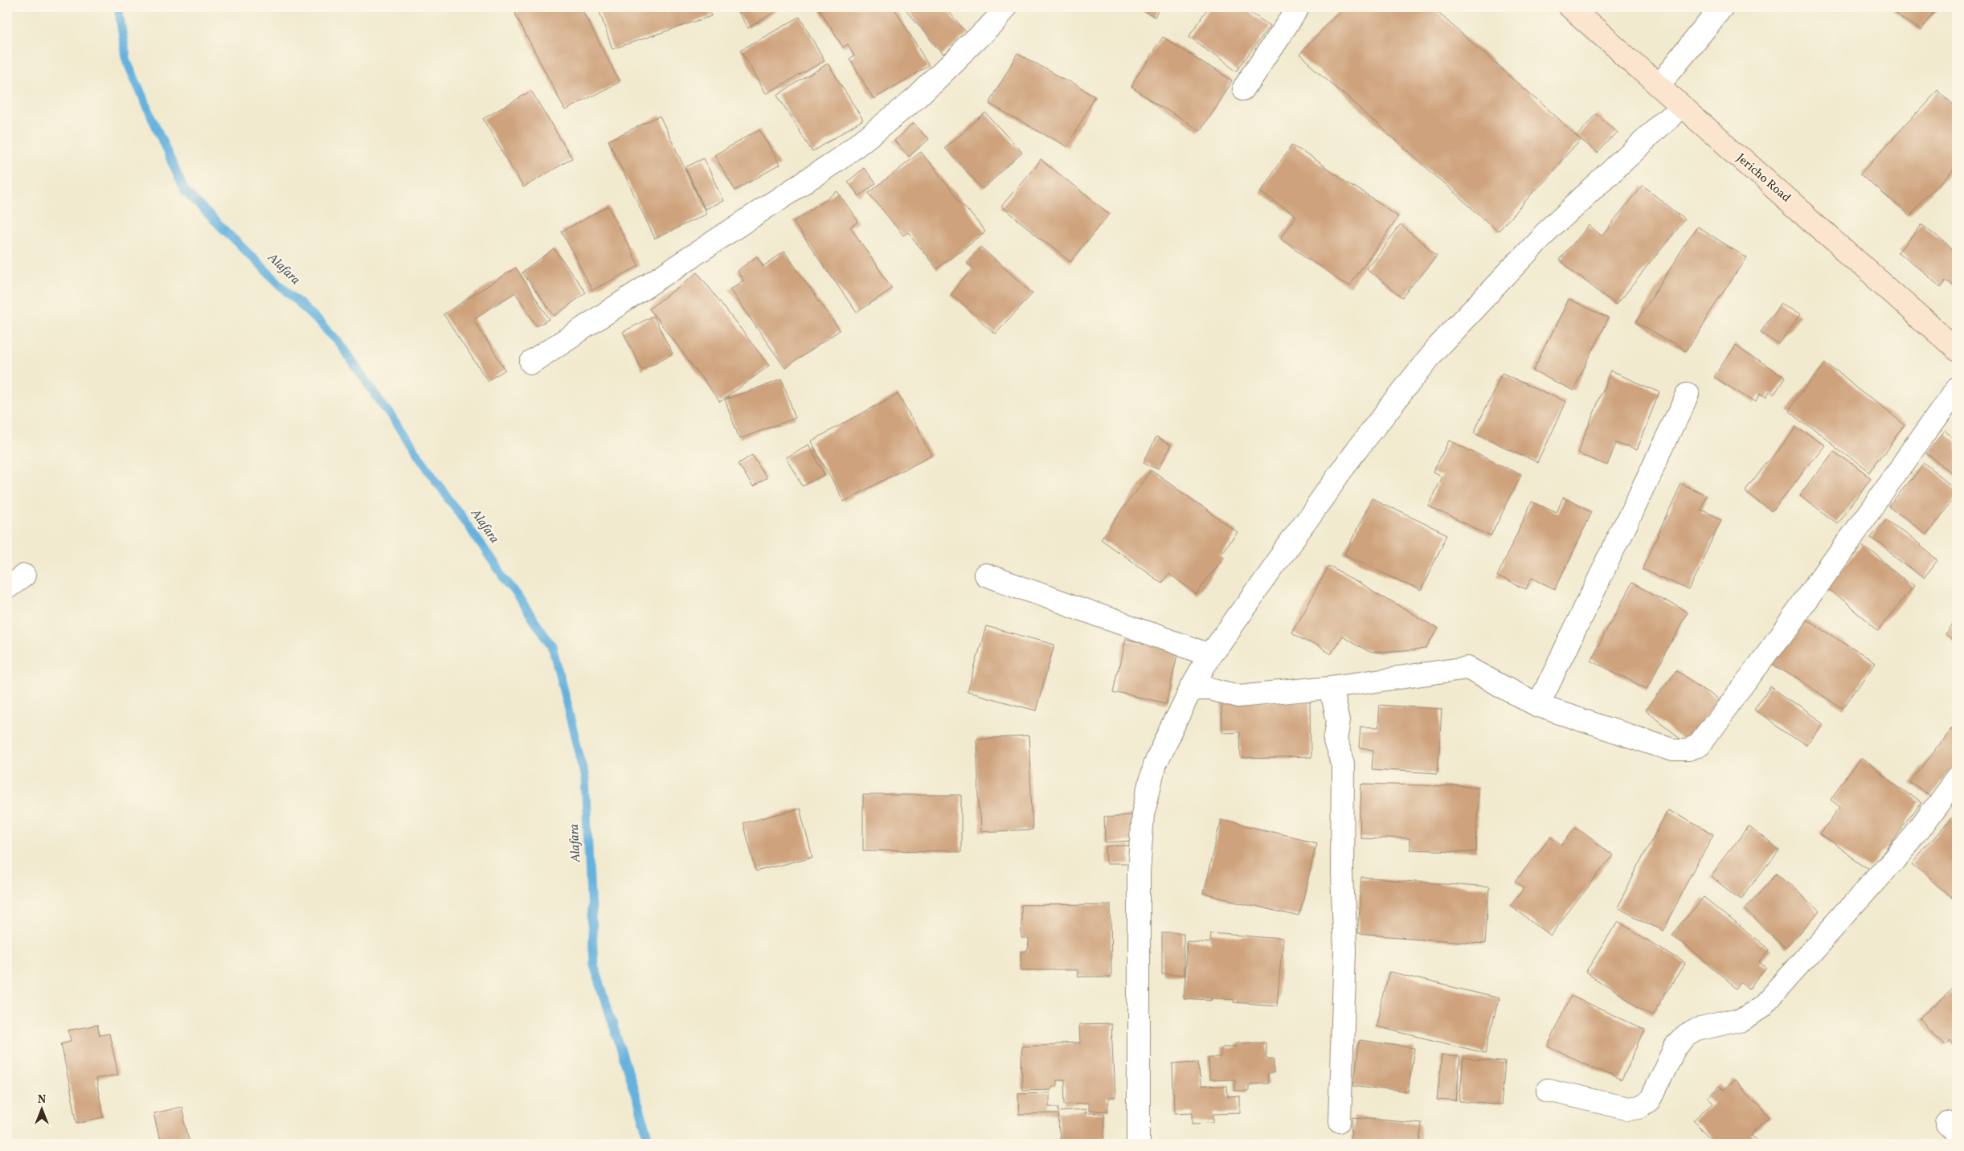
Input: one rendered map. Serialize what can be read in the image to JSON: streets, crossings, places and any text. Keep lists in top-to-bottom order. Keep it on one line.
{"streets":{"street":["Jericho Road"]},"water":["Alafara"],"north":"top"}
